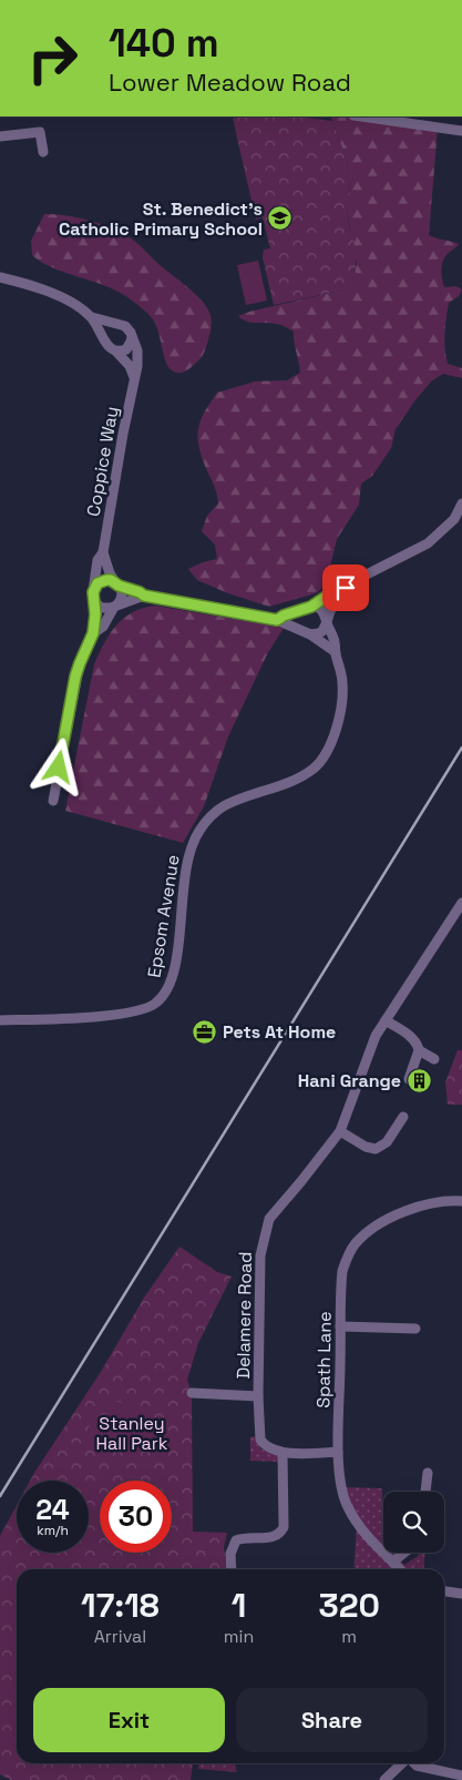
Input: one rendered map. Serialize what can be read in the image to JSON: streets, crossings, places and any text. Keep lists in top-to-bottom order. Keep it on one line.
{"streets":{"street":["Coppice Way","Epsom Avenue","Delamere Road","Spath Lane"]},"parks":["Stanley Hall Park"],"places":{"school or university":["St. Benedict's Catholic Primary School"],"office":["Pets At Home"],"building":["Hani Grange"]},"page":{"turn":["140 m","Lower Meadow Road"],"speed":"24 km/h","limit":"30","eta":["17:18","Arrival","1","min","320","m"],"buttons":["Exit","Share"]}}
